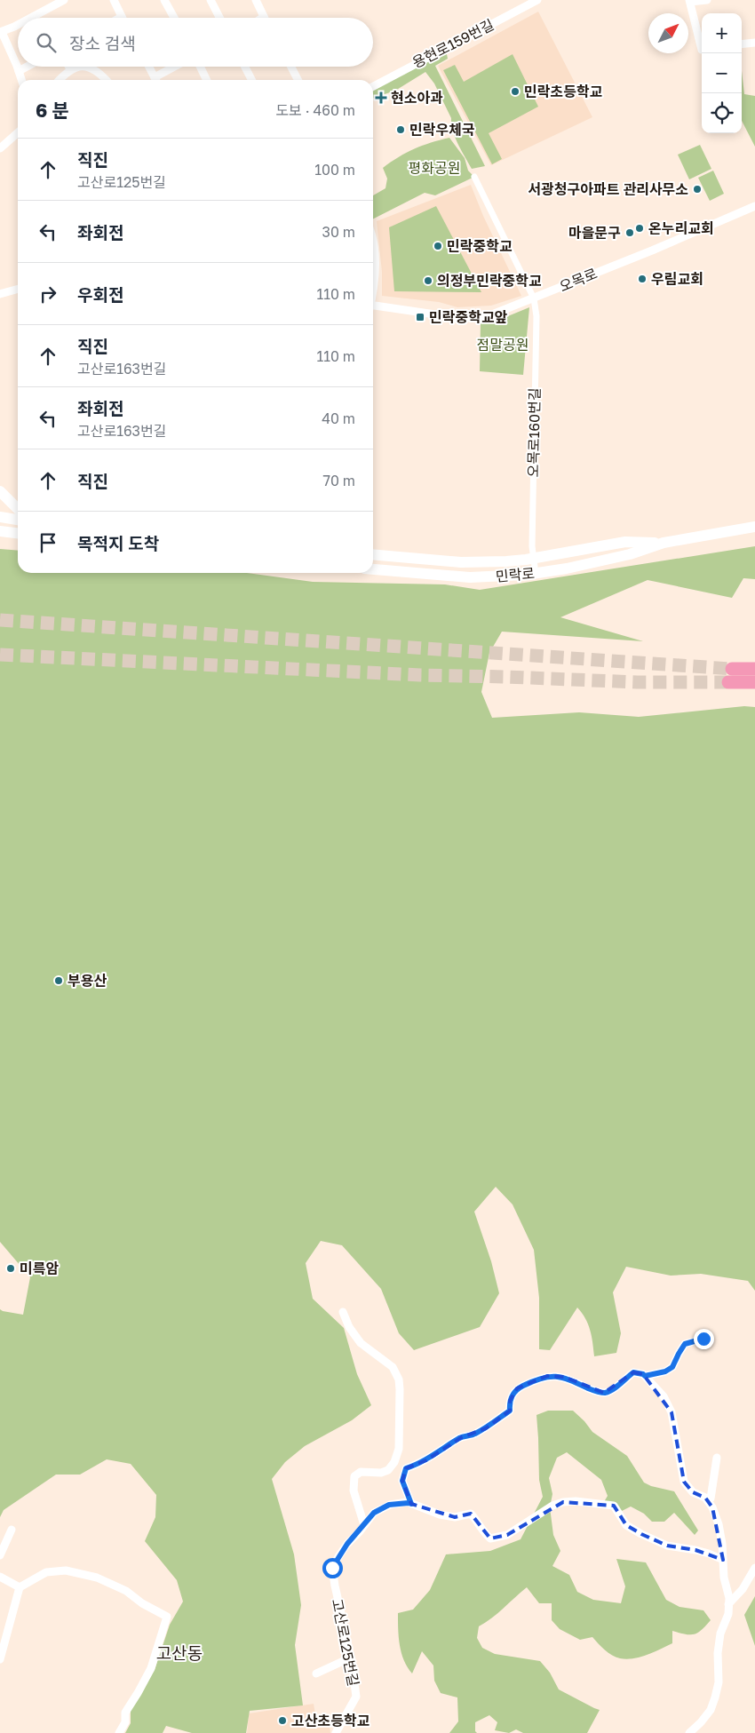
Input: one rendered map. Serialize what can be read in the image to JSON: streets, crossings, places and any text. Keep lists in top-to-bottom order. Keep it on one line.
{"streets":{"main road":["민락로"],"street":["용현로159번길","오목로","오목로160번길","고산로125번길"]},"crossings":[["오목로","오목로160번길"]],"districts":["고산동"],"parks":["평화공원","점말공원"],"places":{"other":["민락초등학교","민락우체국","서광청구아파트 관리사무소","온누리교회","마을문구","민락중학교","우림교회","의정부민락중학교","부용산","미륵암","고산초등학교"],"health":["현소아과"],"transit":["민락중학교앞"]},"north":"top right","page":{"map_buttons":["+","−"],"search":"장소 검색","heading":["6 분","도보 · 460 m"],"list":[["직진","고산로125번길","100 m"],["좌회전","30 m"],["우회전","110 m"],["직진","고산로163번길","110 m"],["좌회전","고산로163번길","40 m"],["직진","70 m"],"목적지 도착"]}}
